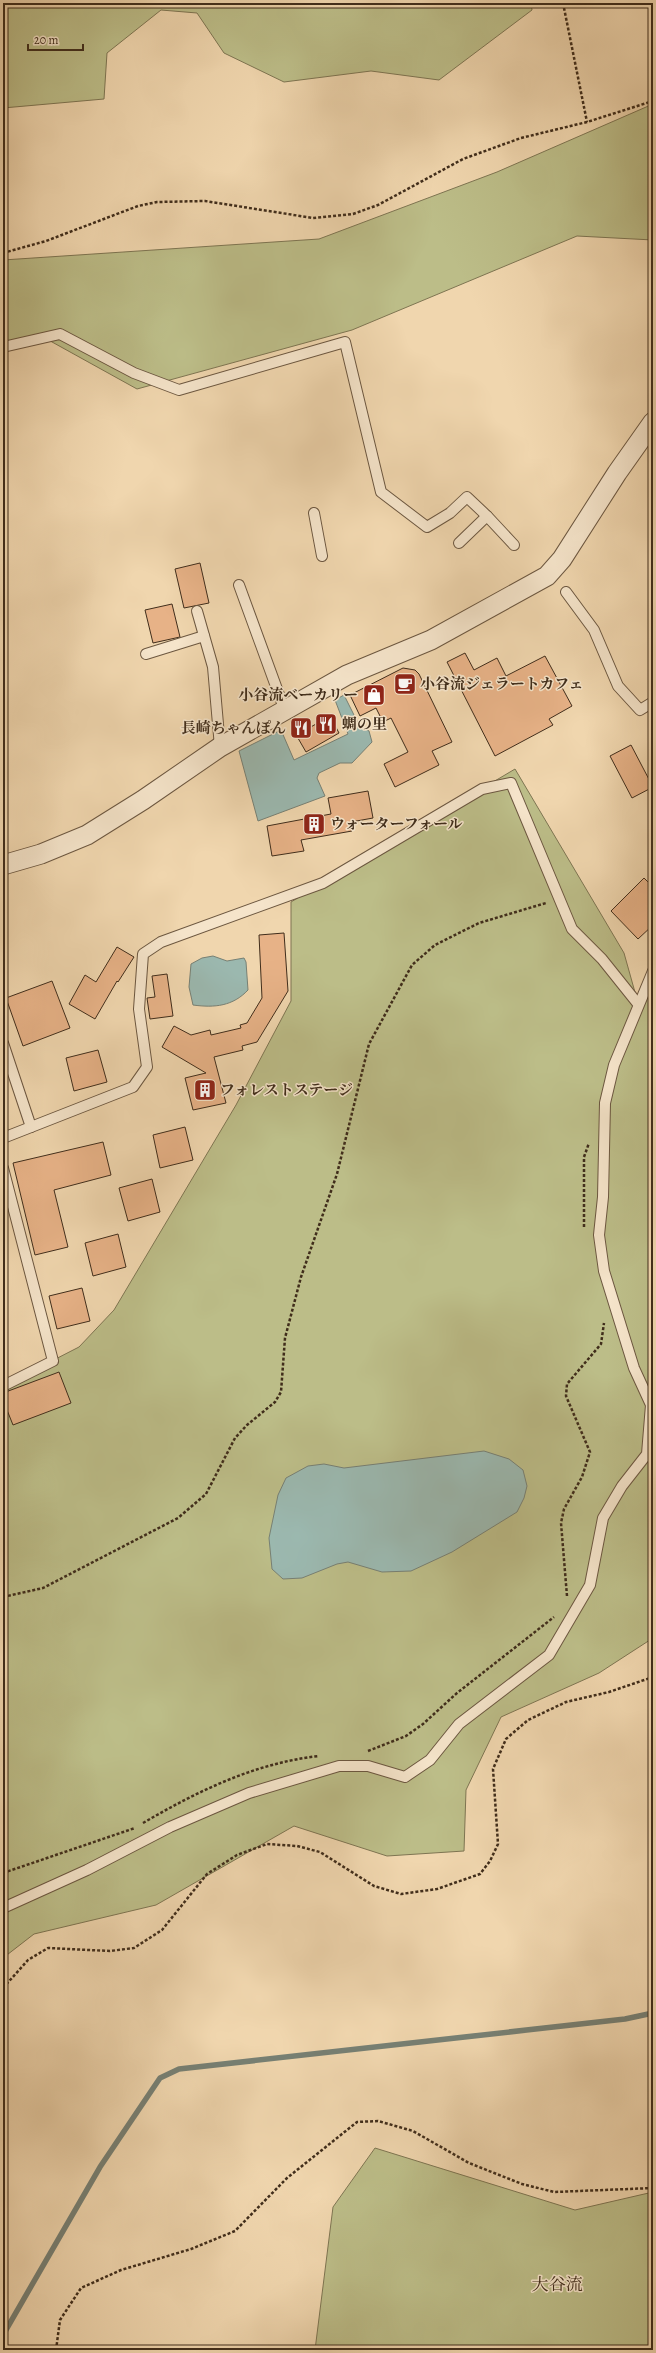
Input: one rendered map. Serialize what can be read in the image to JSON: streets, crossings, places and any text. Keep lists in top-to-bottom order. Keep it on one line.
{"districts":["大谷流"],"places":{"cafe":["小谷流ジェラートカフェ"],"shop":["小谷流ベーカリー"],"restaurant":["蜩の里","長崎ちゃんぽん"],"building":["ウォーターフォール","フォレストステージ"]},"scale_bar":"20 m"}
